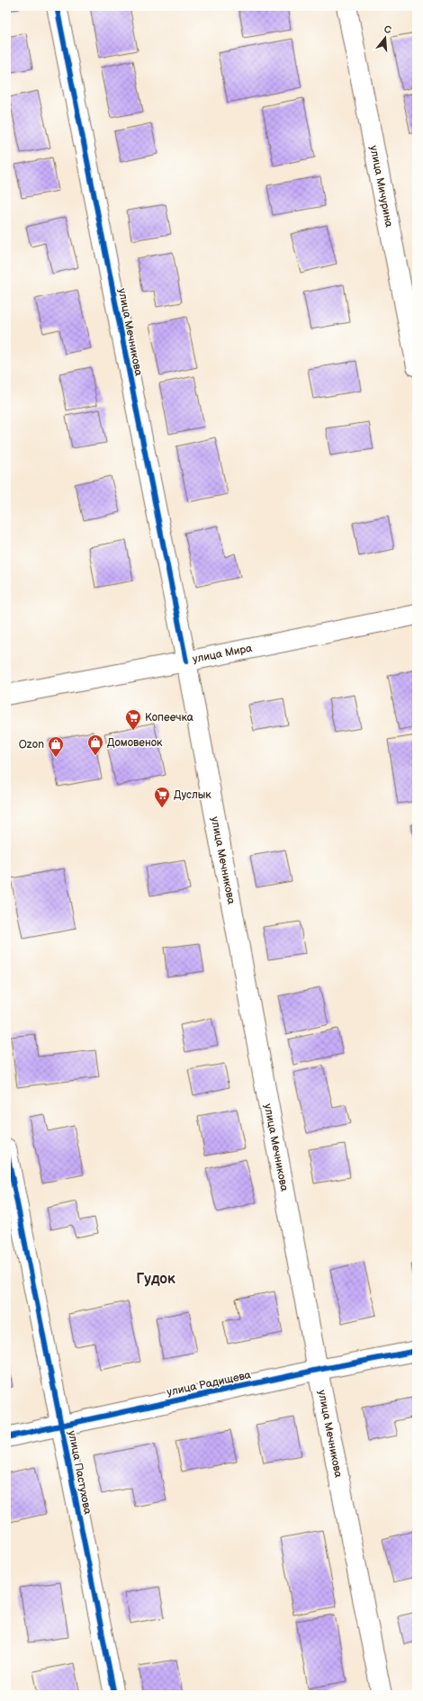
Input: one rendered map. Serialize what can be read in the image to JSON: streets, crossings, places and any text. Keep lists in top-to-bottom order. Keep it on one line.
{"streets":{"street":["улица Мичурина","улица Мечникова","улица Мира","улица Радищева","улица Пастухова"]},"crossings":[["улица Мечникова","улица Мира"],["улица Мечникова","улица Радищева"],["улица Радищева","улица Пастухова"]],"districts":["Гудок"],"places":{"supermarket":["Копеечка","Дуслык"],"shop":["Домовенок","Ozon"]},"north":"top"}
